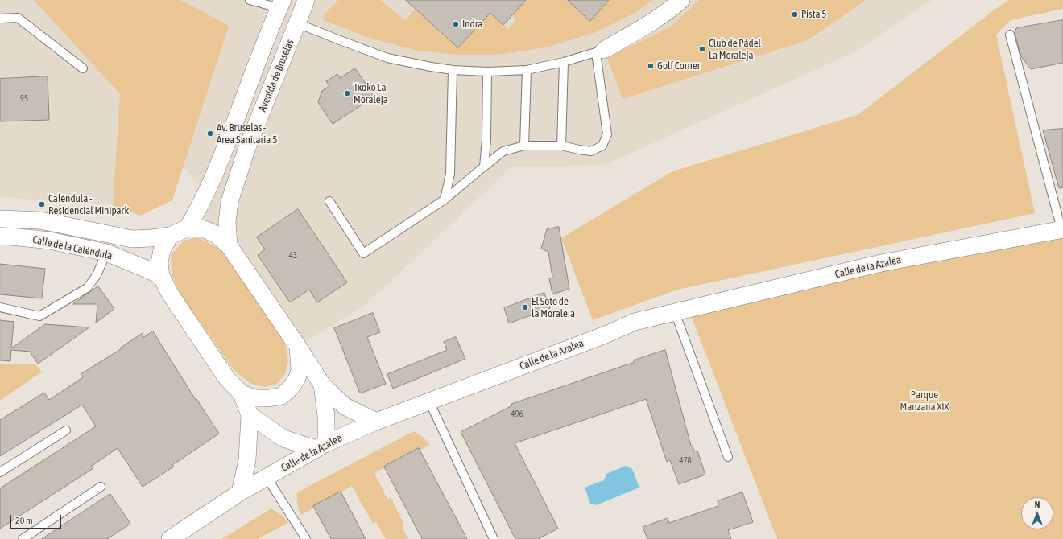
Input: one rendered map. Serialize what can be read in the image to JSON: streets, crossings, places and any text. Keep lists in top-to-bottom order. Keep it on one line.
{"streets":{"street":["Avenida de Bruselas","Calle de la Caléndula","Calle de la Azalea"]},"crossings":[["Avenida de Bruselas","Calle de la Caléndula"]],"parks":["Parque Manzana XIX"],"places":["Pista 5","Indra","Club de Pádel La Moraleja","Golf Corner","Txoko La Moraleja","Av. Bruselas - Área Sanitaria 5","Caléndula - Residencial Minipark","El Soto de la Moraleja"],"house_numbers":["95","43","496","478"],"scale_bar":"20 m","north":"top"}
